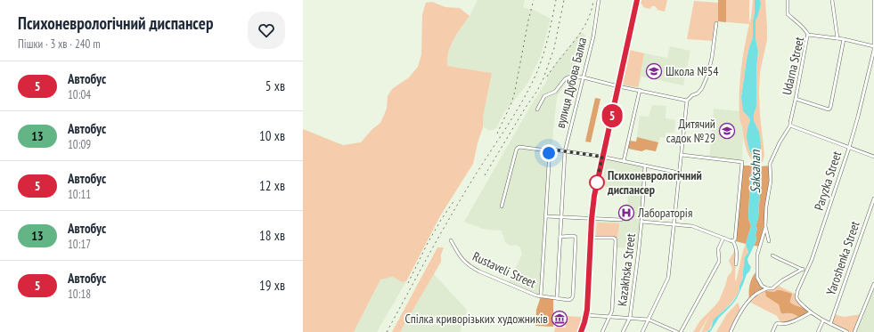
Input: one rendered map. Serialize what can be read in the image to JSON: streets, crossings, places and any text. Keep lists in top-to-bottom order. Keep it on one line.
{"streets":{"street":["Udarna Street","вулиця Дубова Балка","Paryzka Street","Yaroshenka Street","Rustaveli Street","Kazakhska Street"]},"crossings":[["Udarna Street","Paryzka Street"],["вулиця Дубова Балка","Rustaveli Street"]],"water":["Saksahan"],"places":{"school or university":["Школа №54","Дитячий садок №29"],"other":["Психоневрологічний диспансер"],"hospital":["Лабораторія"],"museum":["Спілка криворізьких художників"]},"lines":["bus line 5"],"page":{"heading":["Психоневрологічний диспансер","Пішки · 3 хв · 240 m"],"on_map":"5","list":[{"mark":"5","name":"Автобус","note":"10:04","value":"5 хв"},{"mark":"13","name":"Автобус","note":"10:09","value":"10 хв"},{"mark":"5","name":"Автобус","note":"10:11","value":"12 хв"},{"mark":"13","name":"Автобус","note":"10:17","value":"18 хв"},{"mark":"5","name":"Автобус","note":"10:18","value":"19 хв"}]}}
